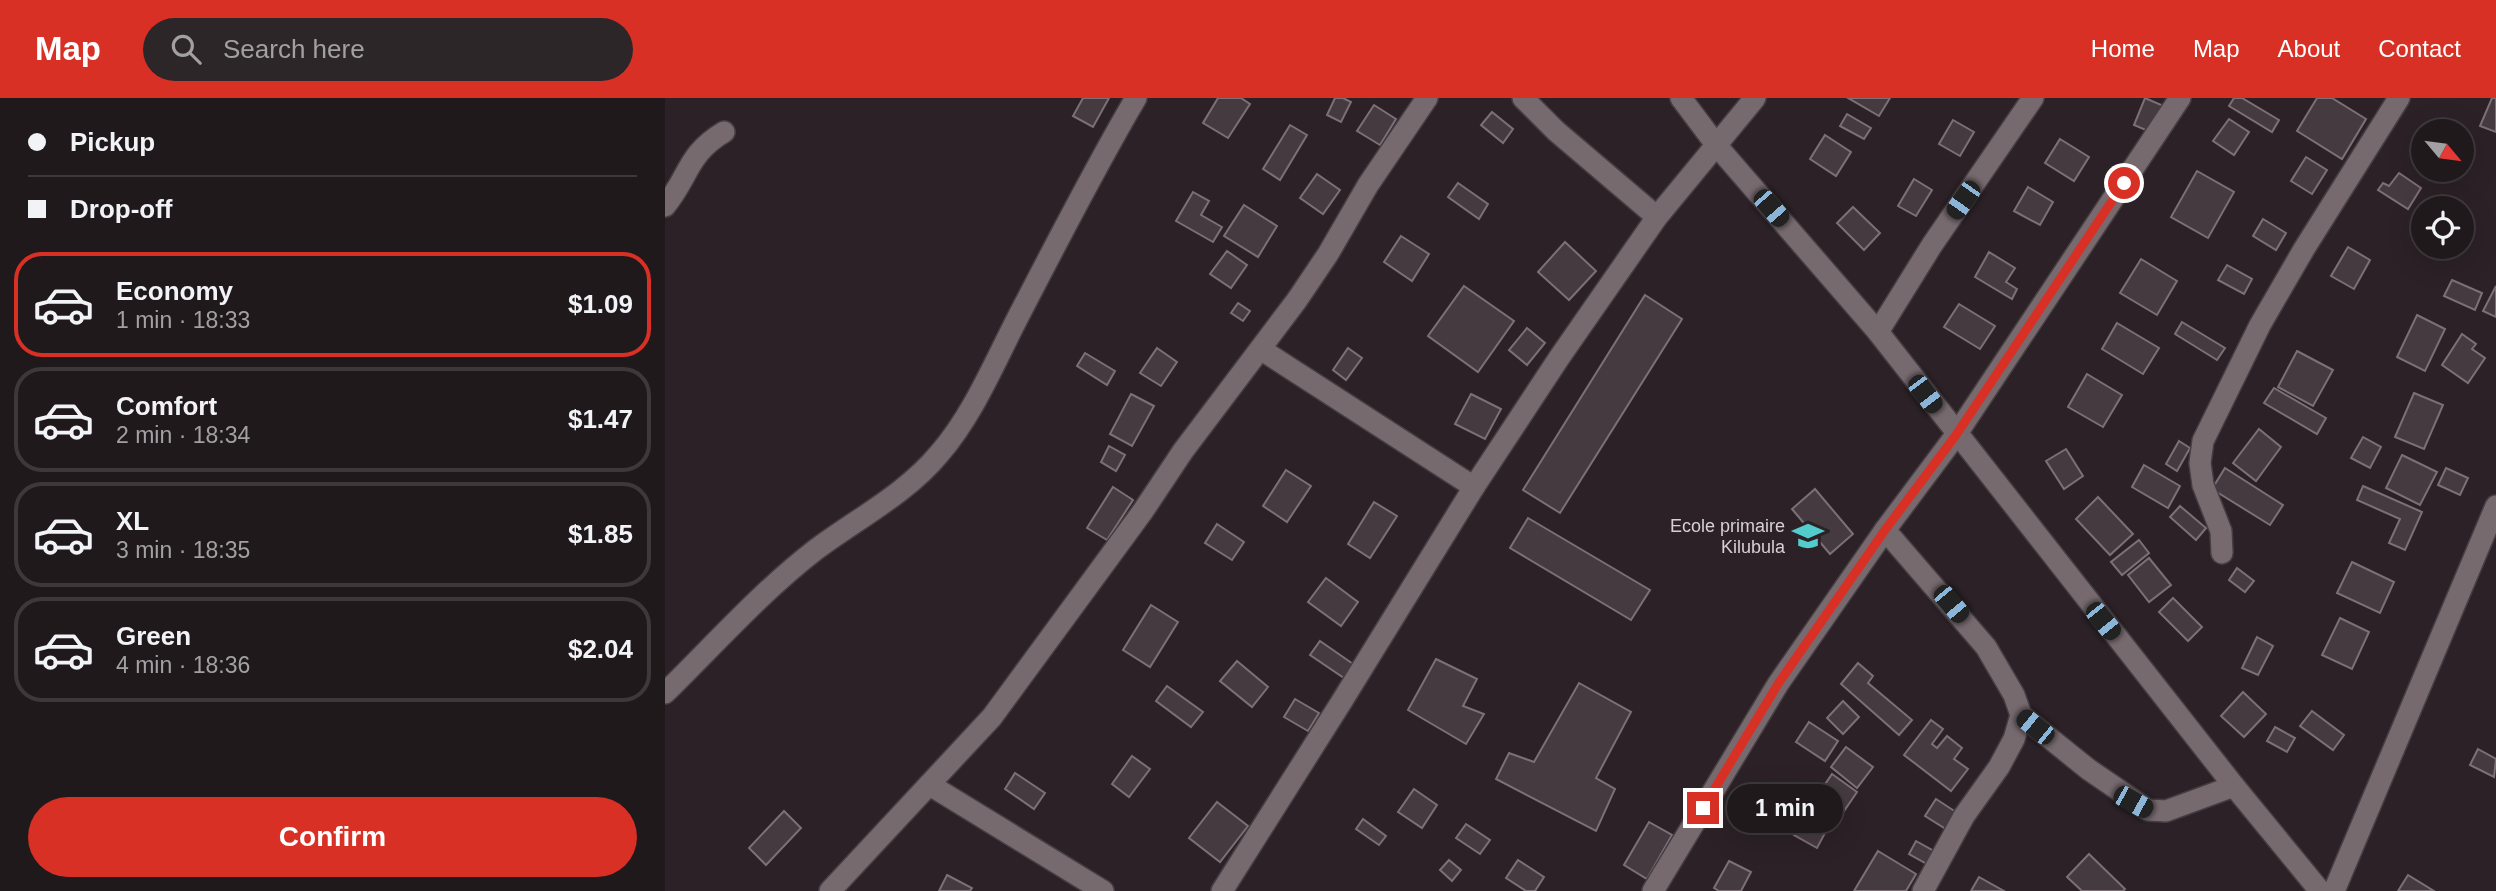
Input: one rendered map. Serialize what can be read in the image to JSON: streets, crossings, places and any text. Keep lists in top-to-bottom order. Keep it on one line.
{"places":{"school or university":["Ecole primaire Kilubula"]},"north":"bottom right","page":{"header":"Map","search":"Search here","nav":["Home","Map","About","Contact"],"banner":["Pickup","Drop-off"],"list":[{"name":"Economy","note":"1 min · 18:33","value":"$1.09"},{"name":"Comfort","note":"2 min · 18:34","value":"$1.47"},{"name":"XL","note":"3 min · 18:35","value":"$1.85"},{"name":"Green","note":"4 min · 18:36","value":"$2.04"}],"buttons":"Confirm","bubble":"1 min"}}
